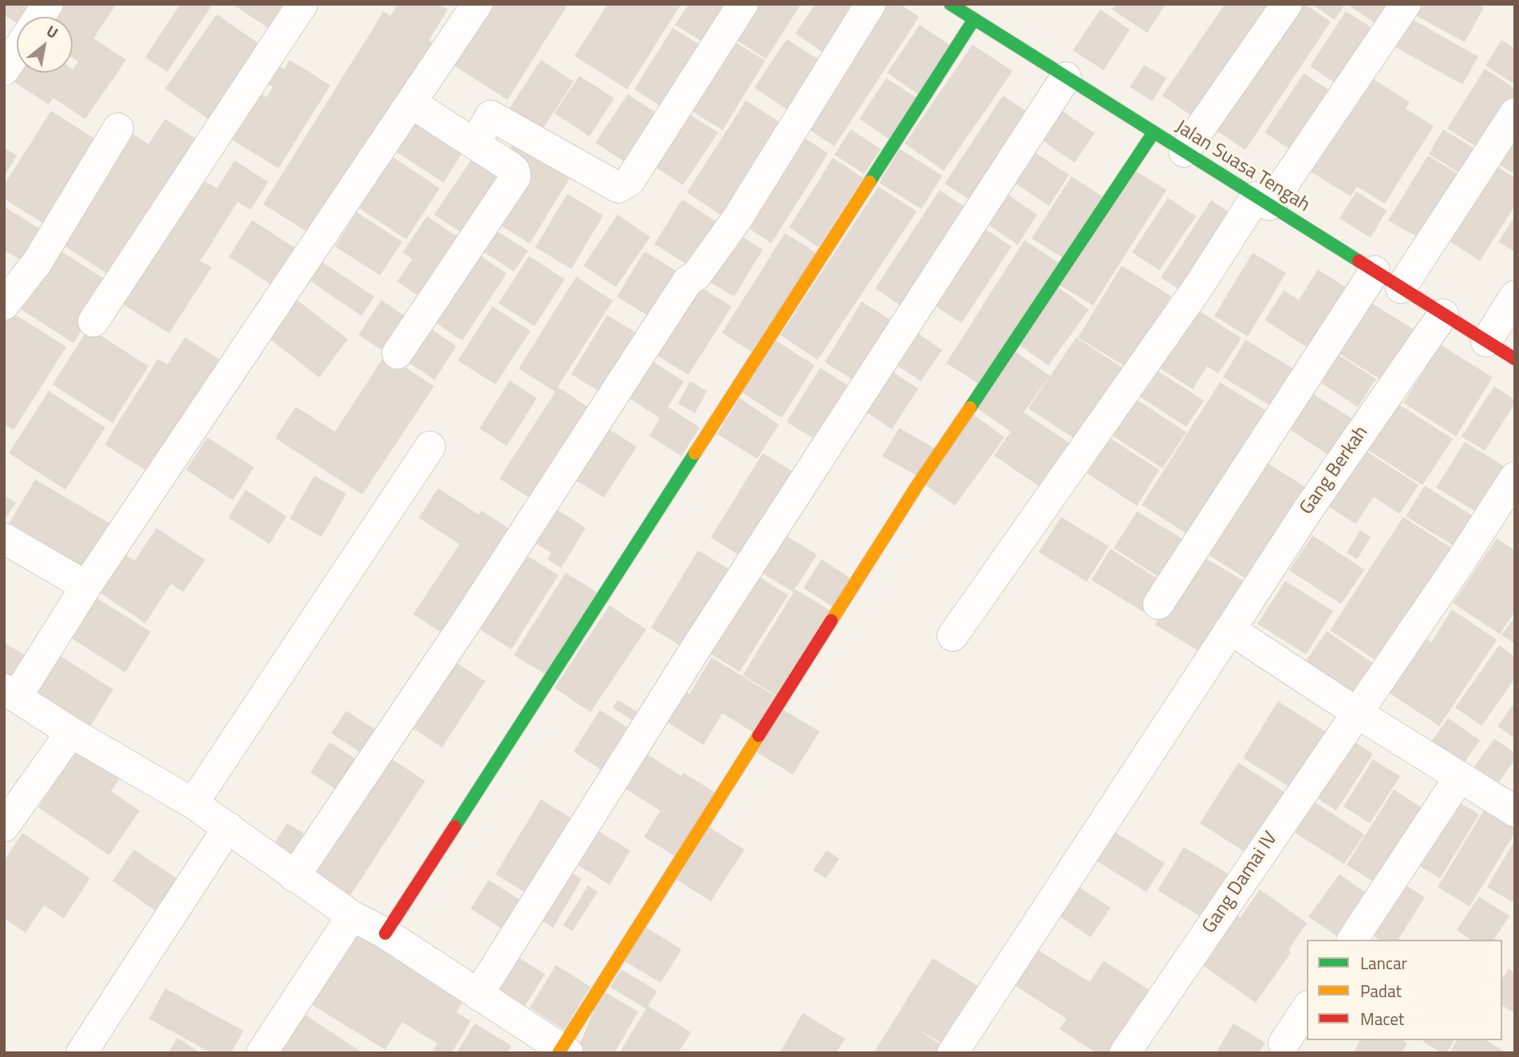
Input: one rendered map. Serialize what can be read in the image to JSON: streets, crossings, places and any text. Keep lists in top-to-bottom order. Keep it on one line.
{"streets":{"street":["Jalan Suasa Tengah","Gang Berkah","Gang Damai IV"]},"crossings":[["Jalan Suasa Tengah","Gang Berkah"]],"legend":["Lancar","Padat","Macet"],"north":"top right"}
